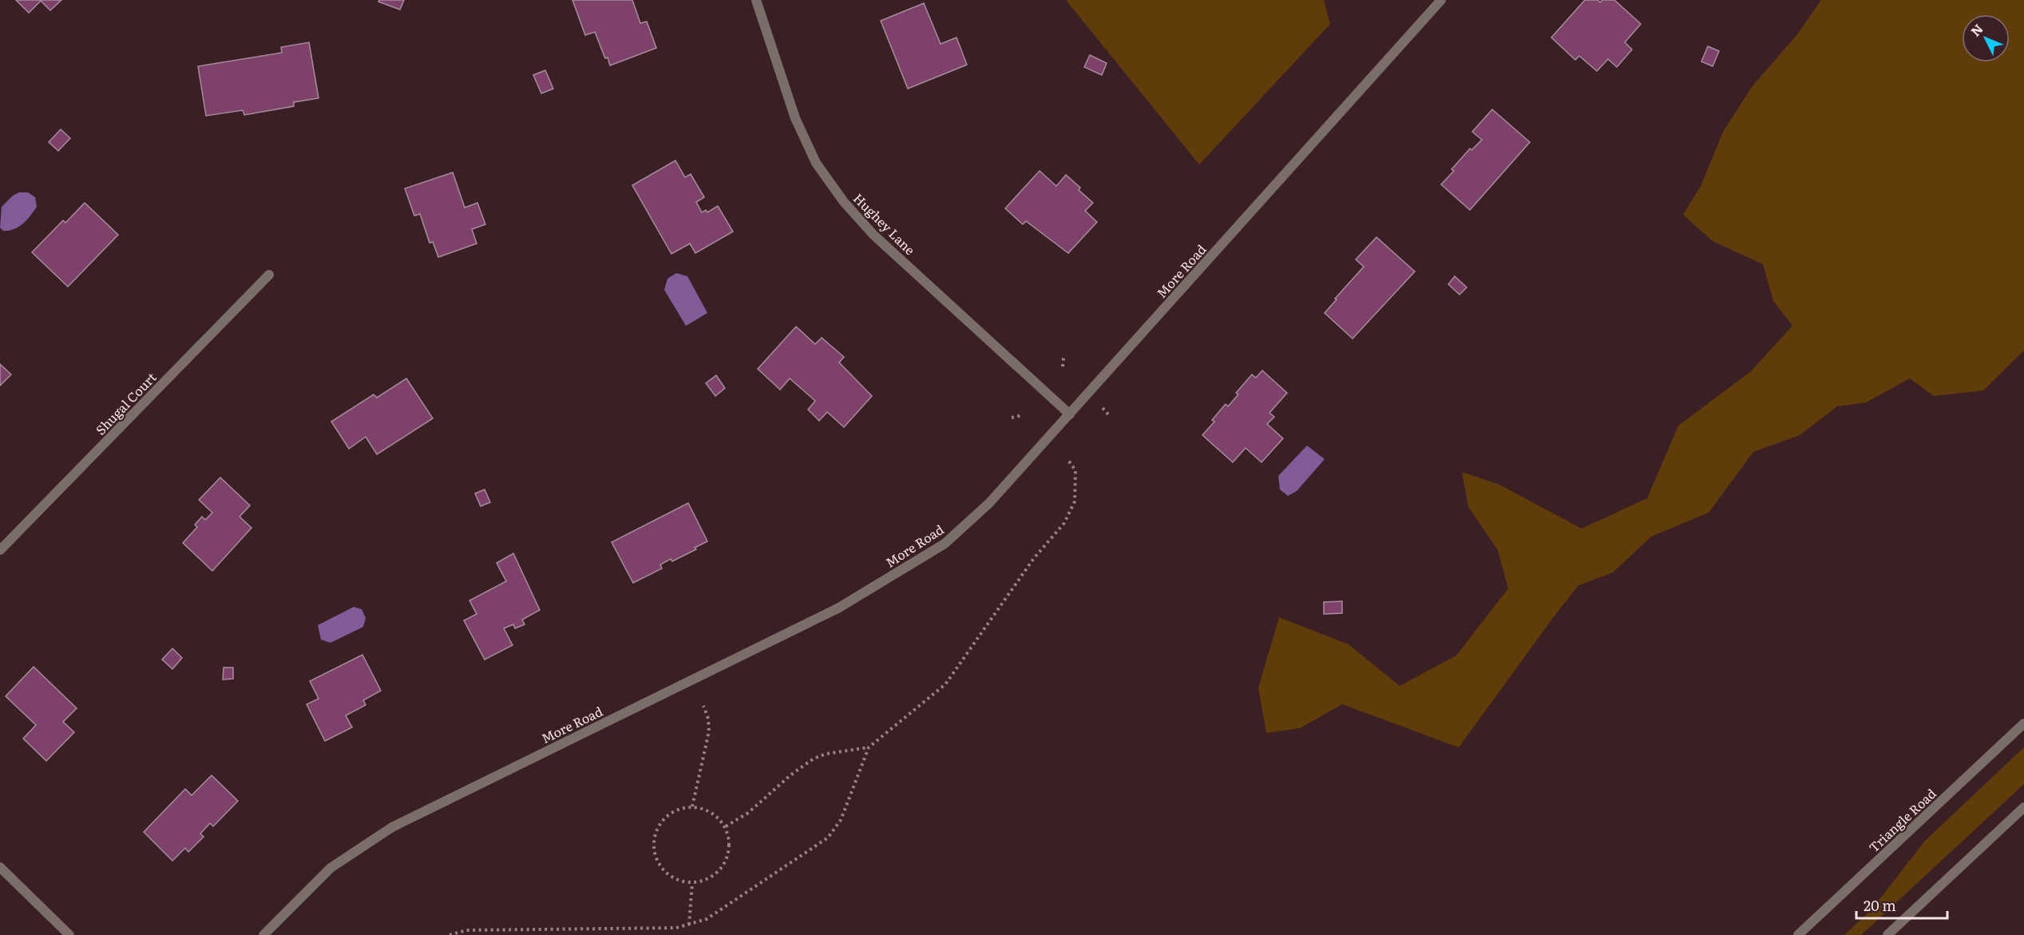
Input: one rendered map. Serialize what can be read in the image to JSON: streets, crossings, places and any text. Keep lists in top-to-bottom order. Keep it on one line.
{"streets":{"street":["Hughey Lane","More Road","Shugal Court","Triangle Road"]},"crossings":[["Hughey Lane","More Road"]],"scale_bar":"20 m","north":"top left"}
